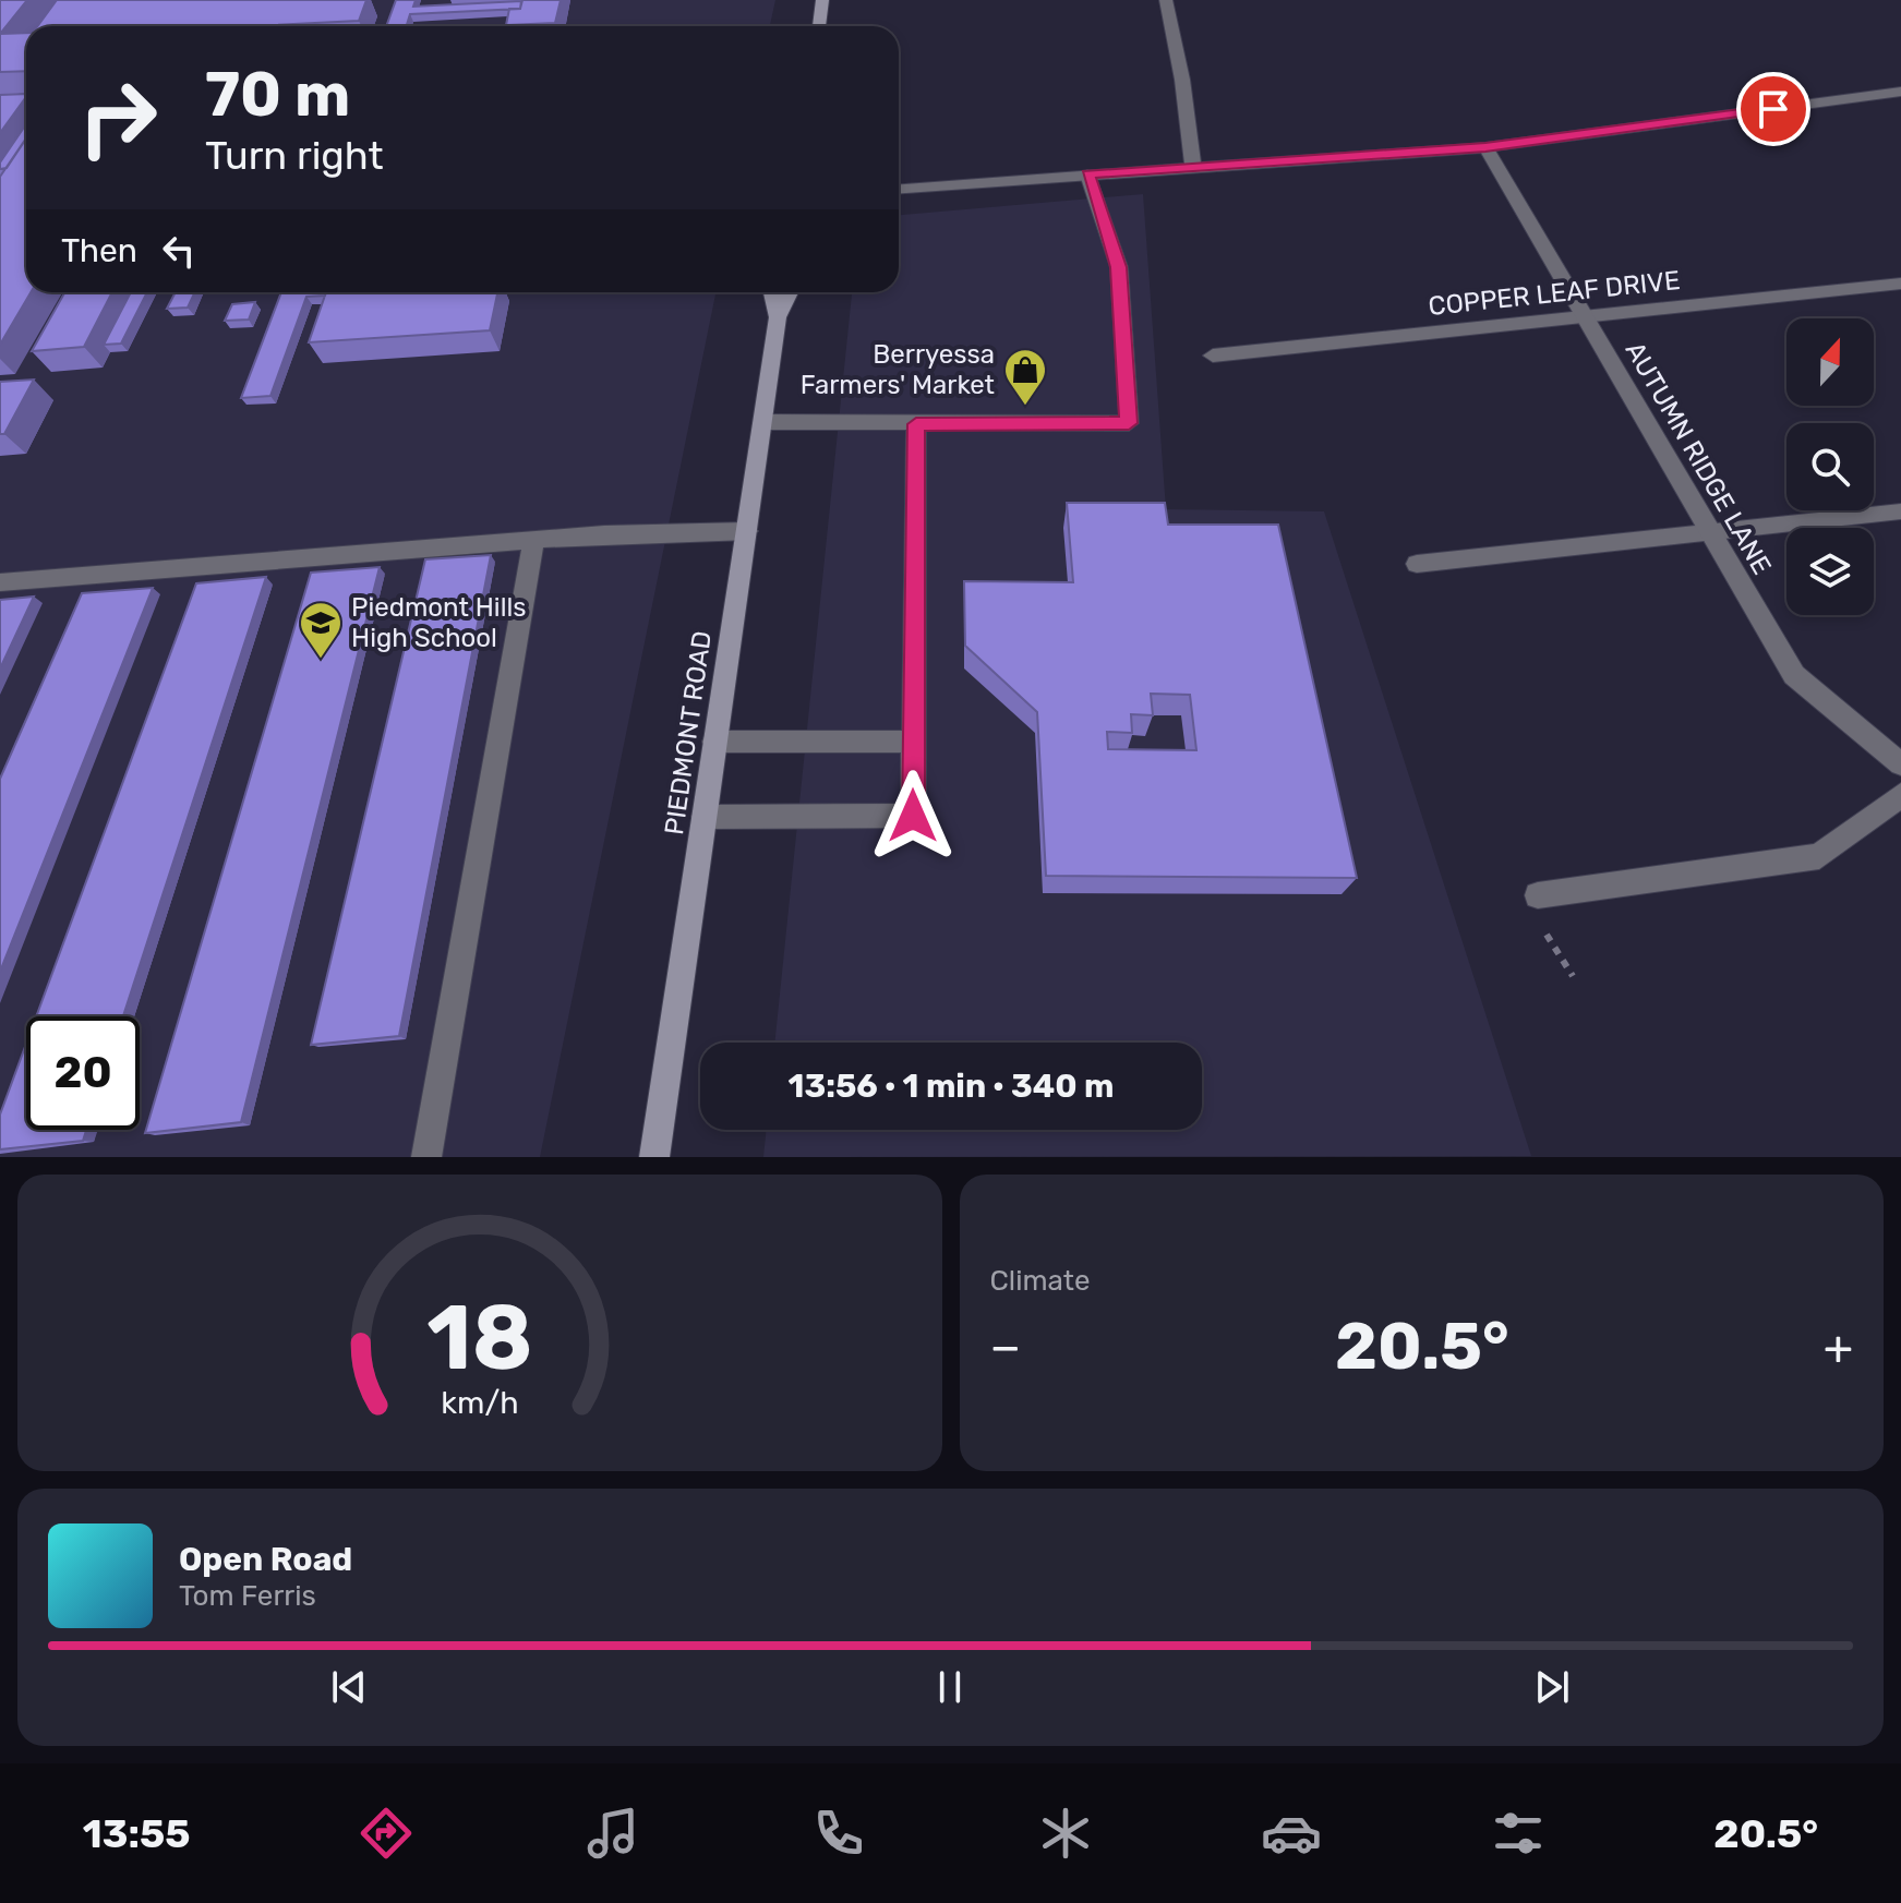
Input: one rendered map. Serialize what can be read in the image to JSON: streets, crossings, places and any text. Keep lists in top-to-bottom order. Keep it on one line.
{"streets":{"main road":["PIEDMONT ROAD"],"street":["COPPER LEAF DRIVE","AUTUMN RIDGE LANE"]},"crossings":[["COPPER LEAF DRIVE","AUTUMN RIDGE LANE"]],"places":{"shop":["Berryessa Farmers' Market"],"school or university":["Piedmont Hills High School"]},"north":"top","page":{"turn":["70 m","Turn right"],"then":"Then","limit":"20","trip":"13:56 · 1 min · 340 m","tile":"Climate","heat":["−","20.5°","+"],"song":["Open Road","Tom Ferris"],"tabs":["13:55","20.5°"],"gauge":["18","km/h"]}}
